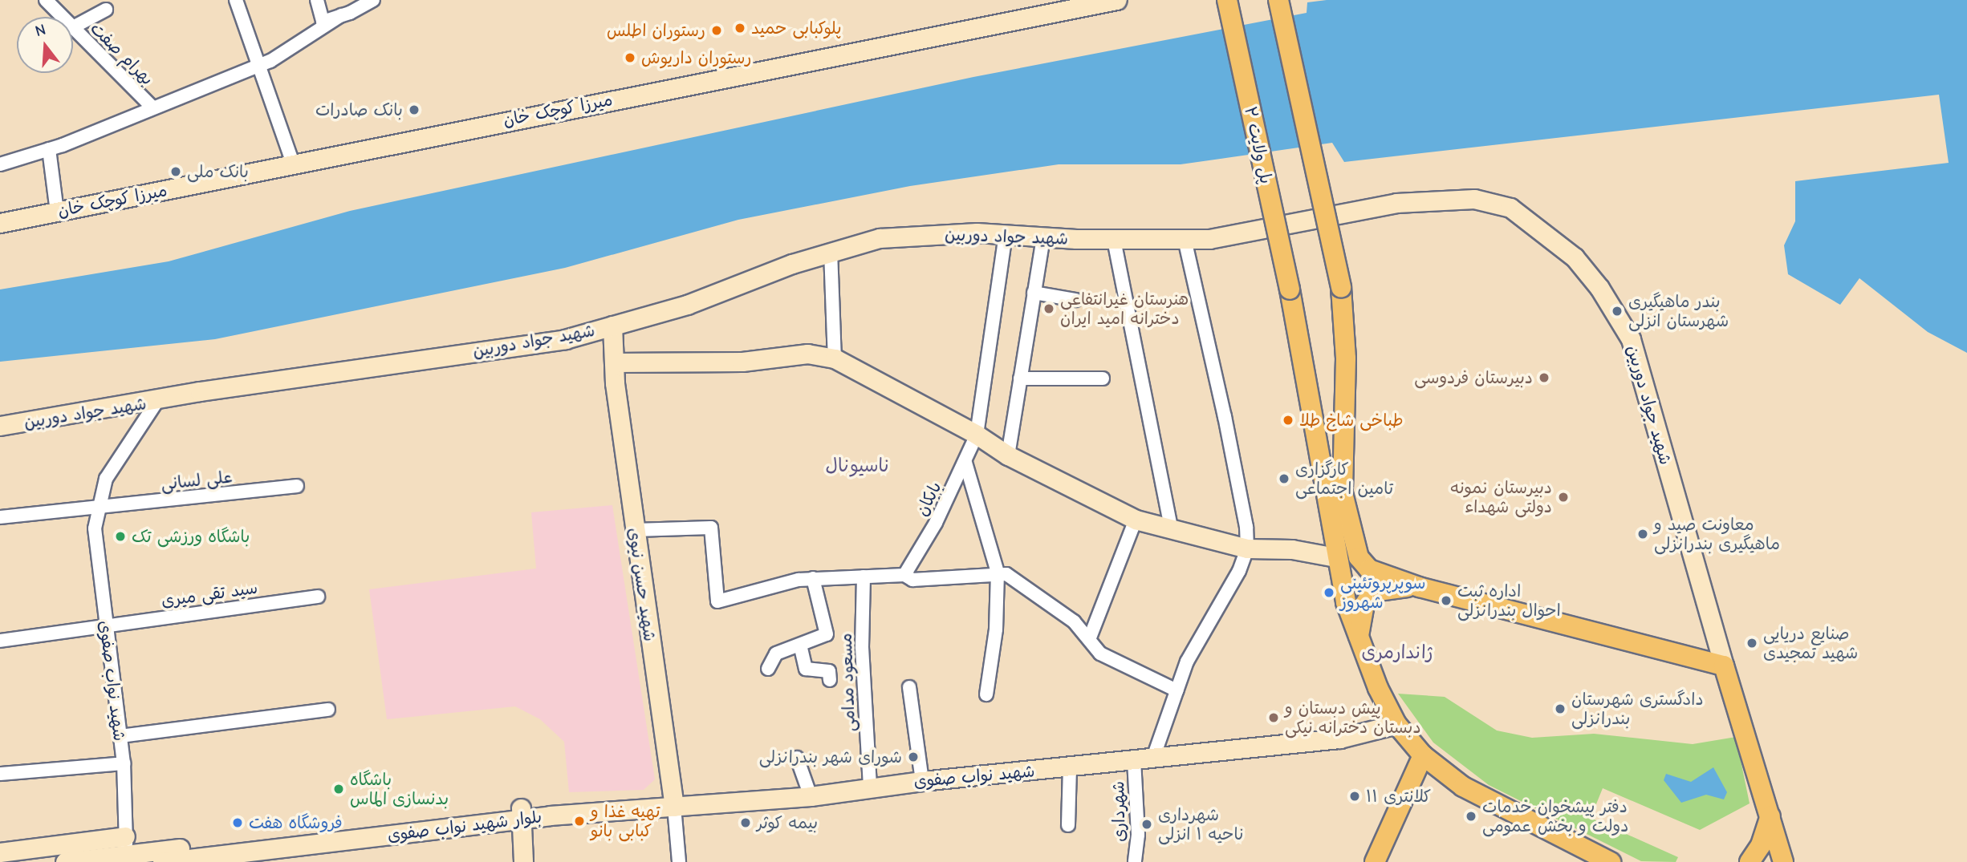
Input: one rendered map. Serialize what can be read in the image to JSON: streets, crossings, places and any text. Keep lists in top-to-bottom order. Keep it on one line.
{"streets":{"main road":["میرزا کوچک خان","پل ولایت ۲","شهید جواد دوربین","شهید حسن نبوی","شهید نواب صفوی","بلوار شهید نواب صفوی"],"street":["بهرام صفت","علی لسانی","بابکان","سید تقی میری","مسعود مدامی","شهرداری"]},"crossings":[["پل ولایت ۲","شهید نواب صفوی"],["شهید جواد دوربین","بابکان"],["شهید جواد دوربین","شهید حسن نبوی"],["شهید جواد دوربین","شهید نواب صفوی"],["علی لسانی","شهید نواب صفوی"],["شهید حسن نبوی","شهید نواب صفوی"],["سید تقی میری","شهید نواب صفوی"],["شهید نواب صفوی","مسعود مدامی"],["شهید نواب صفوی","شهرداری"],["شهید نواب صفوی","بلوار شهید نواب صفوی"]],"districts":["ناسیونال","ژاندارمری"],"places":["پلوکبابی حمید","رستوران اطلس","رستوران داریوش","بانک صادرات","بانک ملی","هنرستان غیرانتفاعی دخترانه امید ایران","بندر ماهیگیری شهرستان انزلی","دبیرستان فردوسی","طباخی شاخ طلا","کارگزاری تامین اجتماعی","دبیرستان نمونه دولتی شهداء","معاونت صید و ماهیگیری بندرانزلی","باشگاه ورزشی تک","سوپرپروتئینی شهروز","اداره ثبت احوال بندرانزلی","صنایع دریایی شهید تمجیدی","دادگستری شهرستان بندرانزلی","پیش دبستان و دبستان دخترانه نیکی","شورای شهر بندرانزلی","باشگاه بدنسازی الماس","کلانتری ۱۱","دفتر پیشخوان خدمات دولت و بخش عمومی","تهیه غذا و کبابی بانو","فروشگاه هفت","بیمه کوثر","شهرداری ناحیه ۱ انزلی"],"north":"top"}
